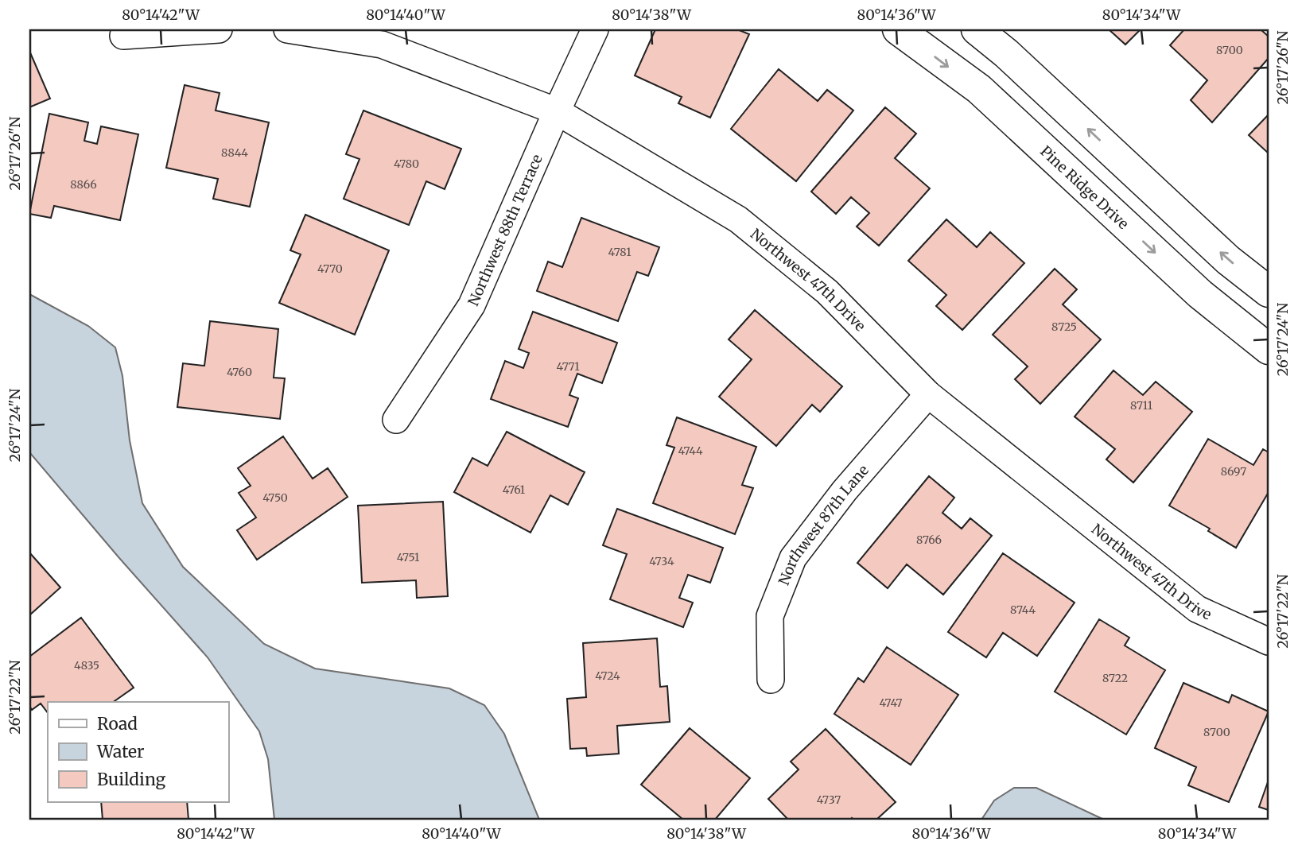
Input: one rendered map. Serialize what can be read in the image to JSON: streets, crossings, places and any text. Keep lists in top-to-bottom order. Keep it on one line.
{"streets":{"street":["Pine Ridge Drive","Northwest 88th Terrace","Northwest 47th Drive","Northwest 87th Lane"]},"crossings":[["Northwest 88th Terrace","Northwest 47th Drive"],["Northwest 47th Drive","Northwest 87th Lane"]],"house_numbers":["8700","8844","4780","8866","4781","4770","8725","4771","4760","8711","4744","8697","4761","4750","8766","4751","4734","8744","4835","4724","8722","4747","8700","4737"],"legend":["Road","Water","Building"],"coordinates":["80°14'42\"W","80°14'40\"W","80°14'38\"W","80°14'36\"W","80°14'34\"W","26°17'26\"N","26°17'24\"N","26°17'22\"N"]}
